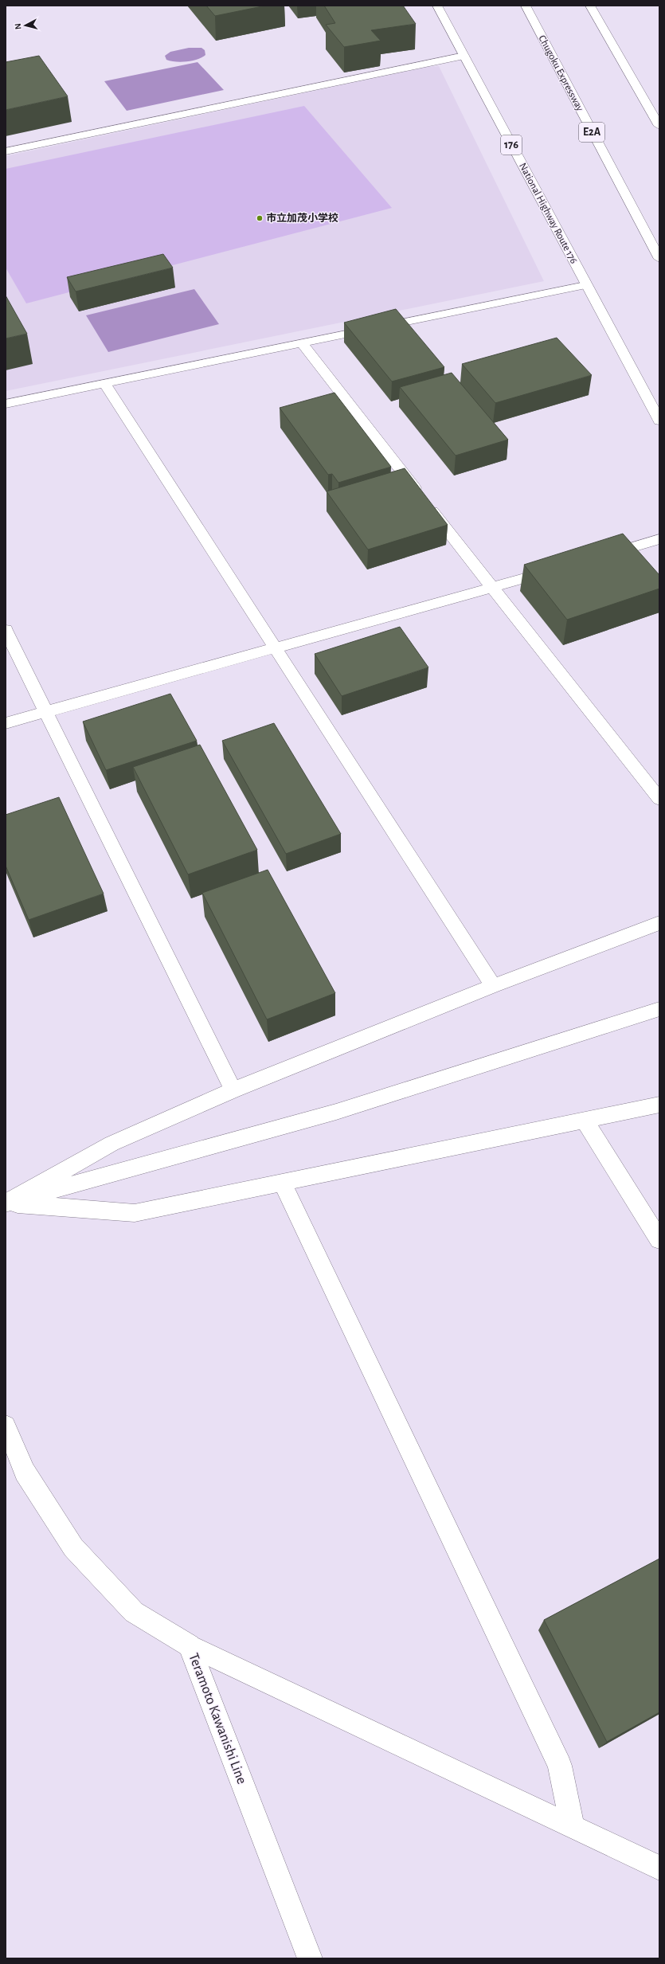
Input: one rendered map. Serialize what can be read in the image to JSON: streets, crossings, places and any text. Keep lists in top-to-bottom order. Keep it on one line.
{"streets":{"main road":["Chugoku Expressway","E2A","176","National Highway Route 176","Teramoto Kawanishi Line"]},"places":["市立加茂小学校"],"north":"left"}
